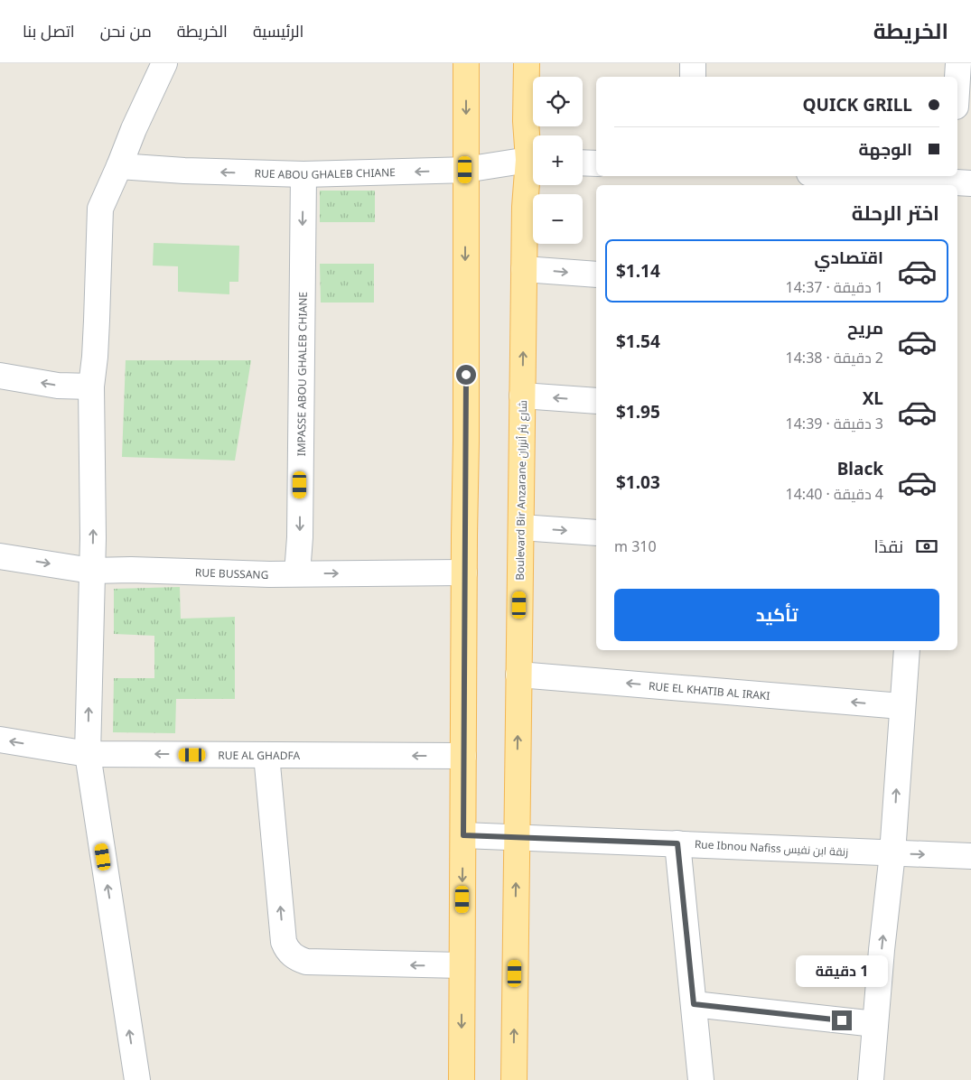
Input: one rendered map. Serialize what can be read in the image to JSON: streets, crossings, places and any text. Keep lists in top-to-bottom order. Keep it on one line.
{"streets":{"main road":["Boulevard Bir Anzarane شارع بئر أنزران"],"street":["RUE ABOU GHALEB CHIANE","IMPASSE ABOU GHALEB CHIANE","RUE BUSSANG","RUE EL KHATIB AL IRAKI","RUE AL GHADFA","Rue Ibnou Nafiss زنقة ابن نفيس"]},"crossings":[["RUE ABOU GHALEB CHIANE","IMPASSE ABOU GHALEB CHIANE"],["IMPASSE ABOU GHALEB CHIANE","RUE BUSSANG"],["Boulevard Bir Anzarane شارع بئر أنزران","RUE EL KHATIB AL IRAKI"],["Boulevard Bir Anzarane شارع بئر أنزران","Rue Ibnou Nafiss زنقة ابن نفيس"]],"one_way":["RUE ABOU GHALEB CHIANE","RUE BUSSANG","RUE EL KHATIB AL IRAKI","RUE AL GHADFA"],"page":{"header":"الخريطة","nav":["الرئيسية","الخريطة","من نحن","اتصل بنا"],"map_buttons":["+","−"],"banner":["QUICK GRILL","الوجهة"],"heading":"اختر الرحلة","list":[{"name":"اقتصادي","note":"1 دقيقة · 14:37","value":"$1.14"},{"name":"مريح","note":"2 دقيقة · 14:38","value":"$1.54"},{"name":"XL","note":"3 دقيقة · 14:39","value":"$1.95"},{"name":"Black","note":"4 دقيقة · 14:40","value":"$1.03"}],"pay":["نقدًا","310 m"],"buttons":"تأكيد","bubble":"1 دقيقة"}}
